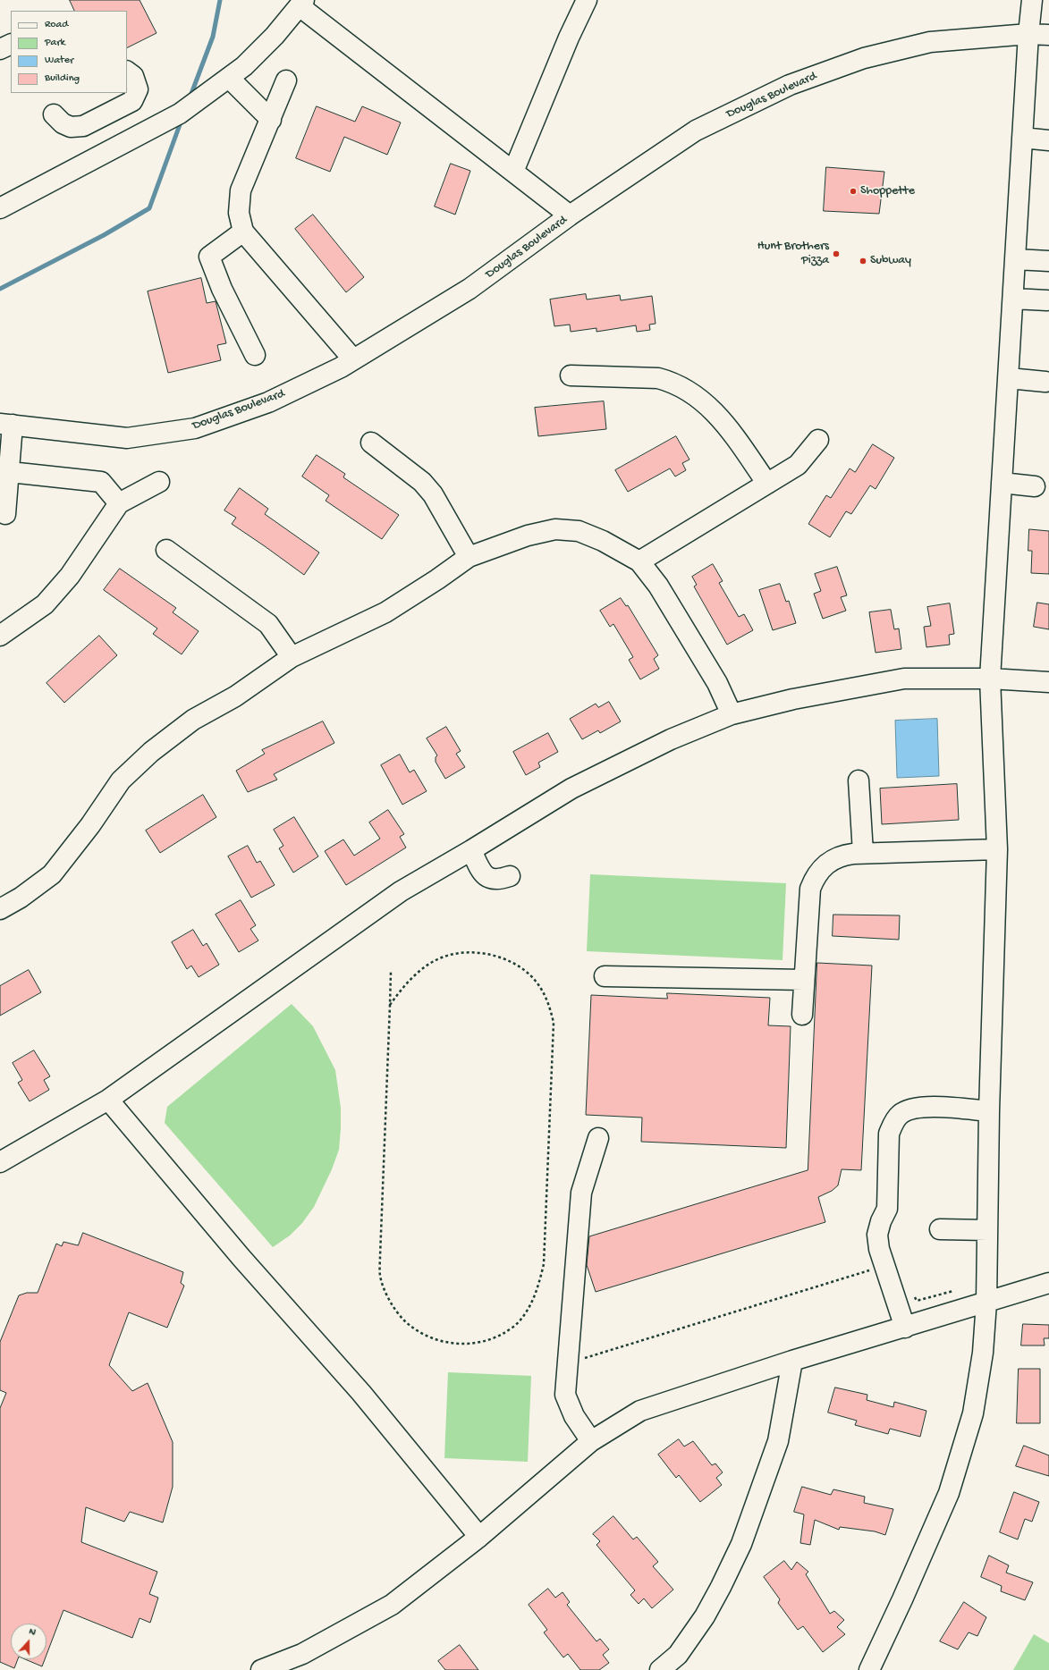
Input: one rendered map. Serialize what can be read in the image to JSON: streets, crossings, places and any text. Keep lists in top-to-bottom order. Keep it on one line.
{"streets":{"street":["Douglas Boulevard"]},"places":["Shoppette","Hunt Brothers Pizza","Subway"],"legend":["Road","Park","Water","Building"],"north":"top"}
